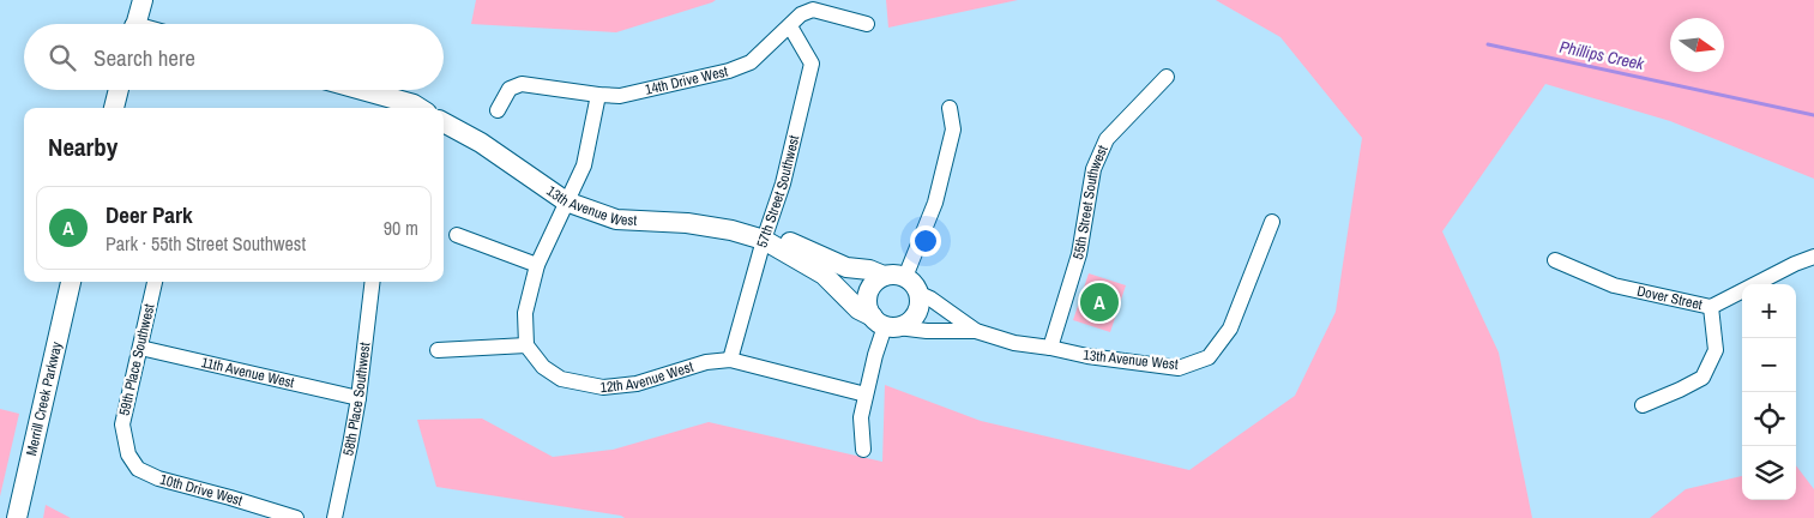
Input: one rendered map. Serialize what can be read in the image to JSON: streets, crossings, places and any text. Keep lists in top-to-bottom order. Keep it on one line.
{"streets":{"street":["14th Drive West","57th Street Southwest","55th Street Southwest","13th Avenue West","Dover Street","59th Place Southwest","11th Avenue West","12th Avenue West","Merrill Creek Parkway","58th Place Southwest","10th Drive West"]},"crossings":[["14th Drive West","57th Street Southwest"],["57th Street Southwest","13th Avenue West"],["57th Street Southwest","12th Avenue West"],["55th Street Southwest","13th Avenue West"],["59th Place Southwest","11th Avenue West"],["59th Place Southwest","10th Drive West"],["11th Avenue West","58th Place Southwest"]],"water":["Phillips Creek"],"north":"right","page":{"search":"Search here","heading":"Nearby","list":[{"mark":"A","name":"Deer Park","note":"Park · 55th Street Southwest","value":"90 m"}],"pins":"A","map_buttons":["+","−"]}}
